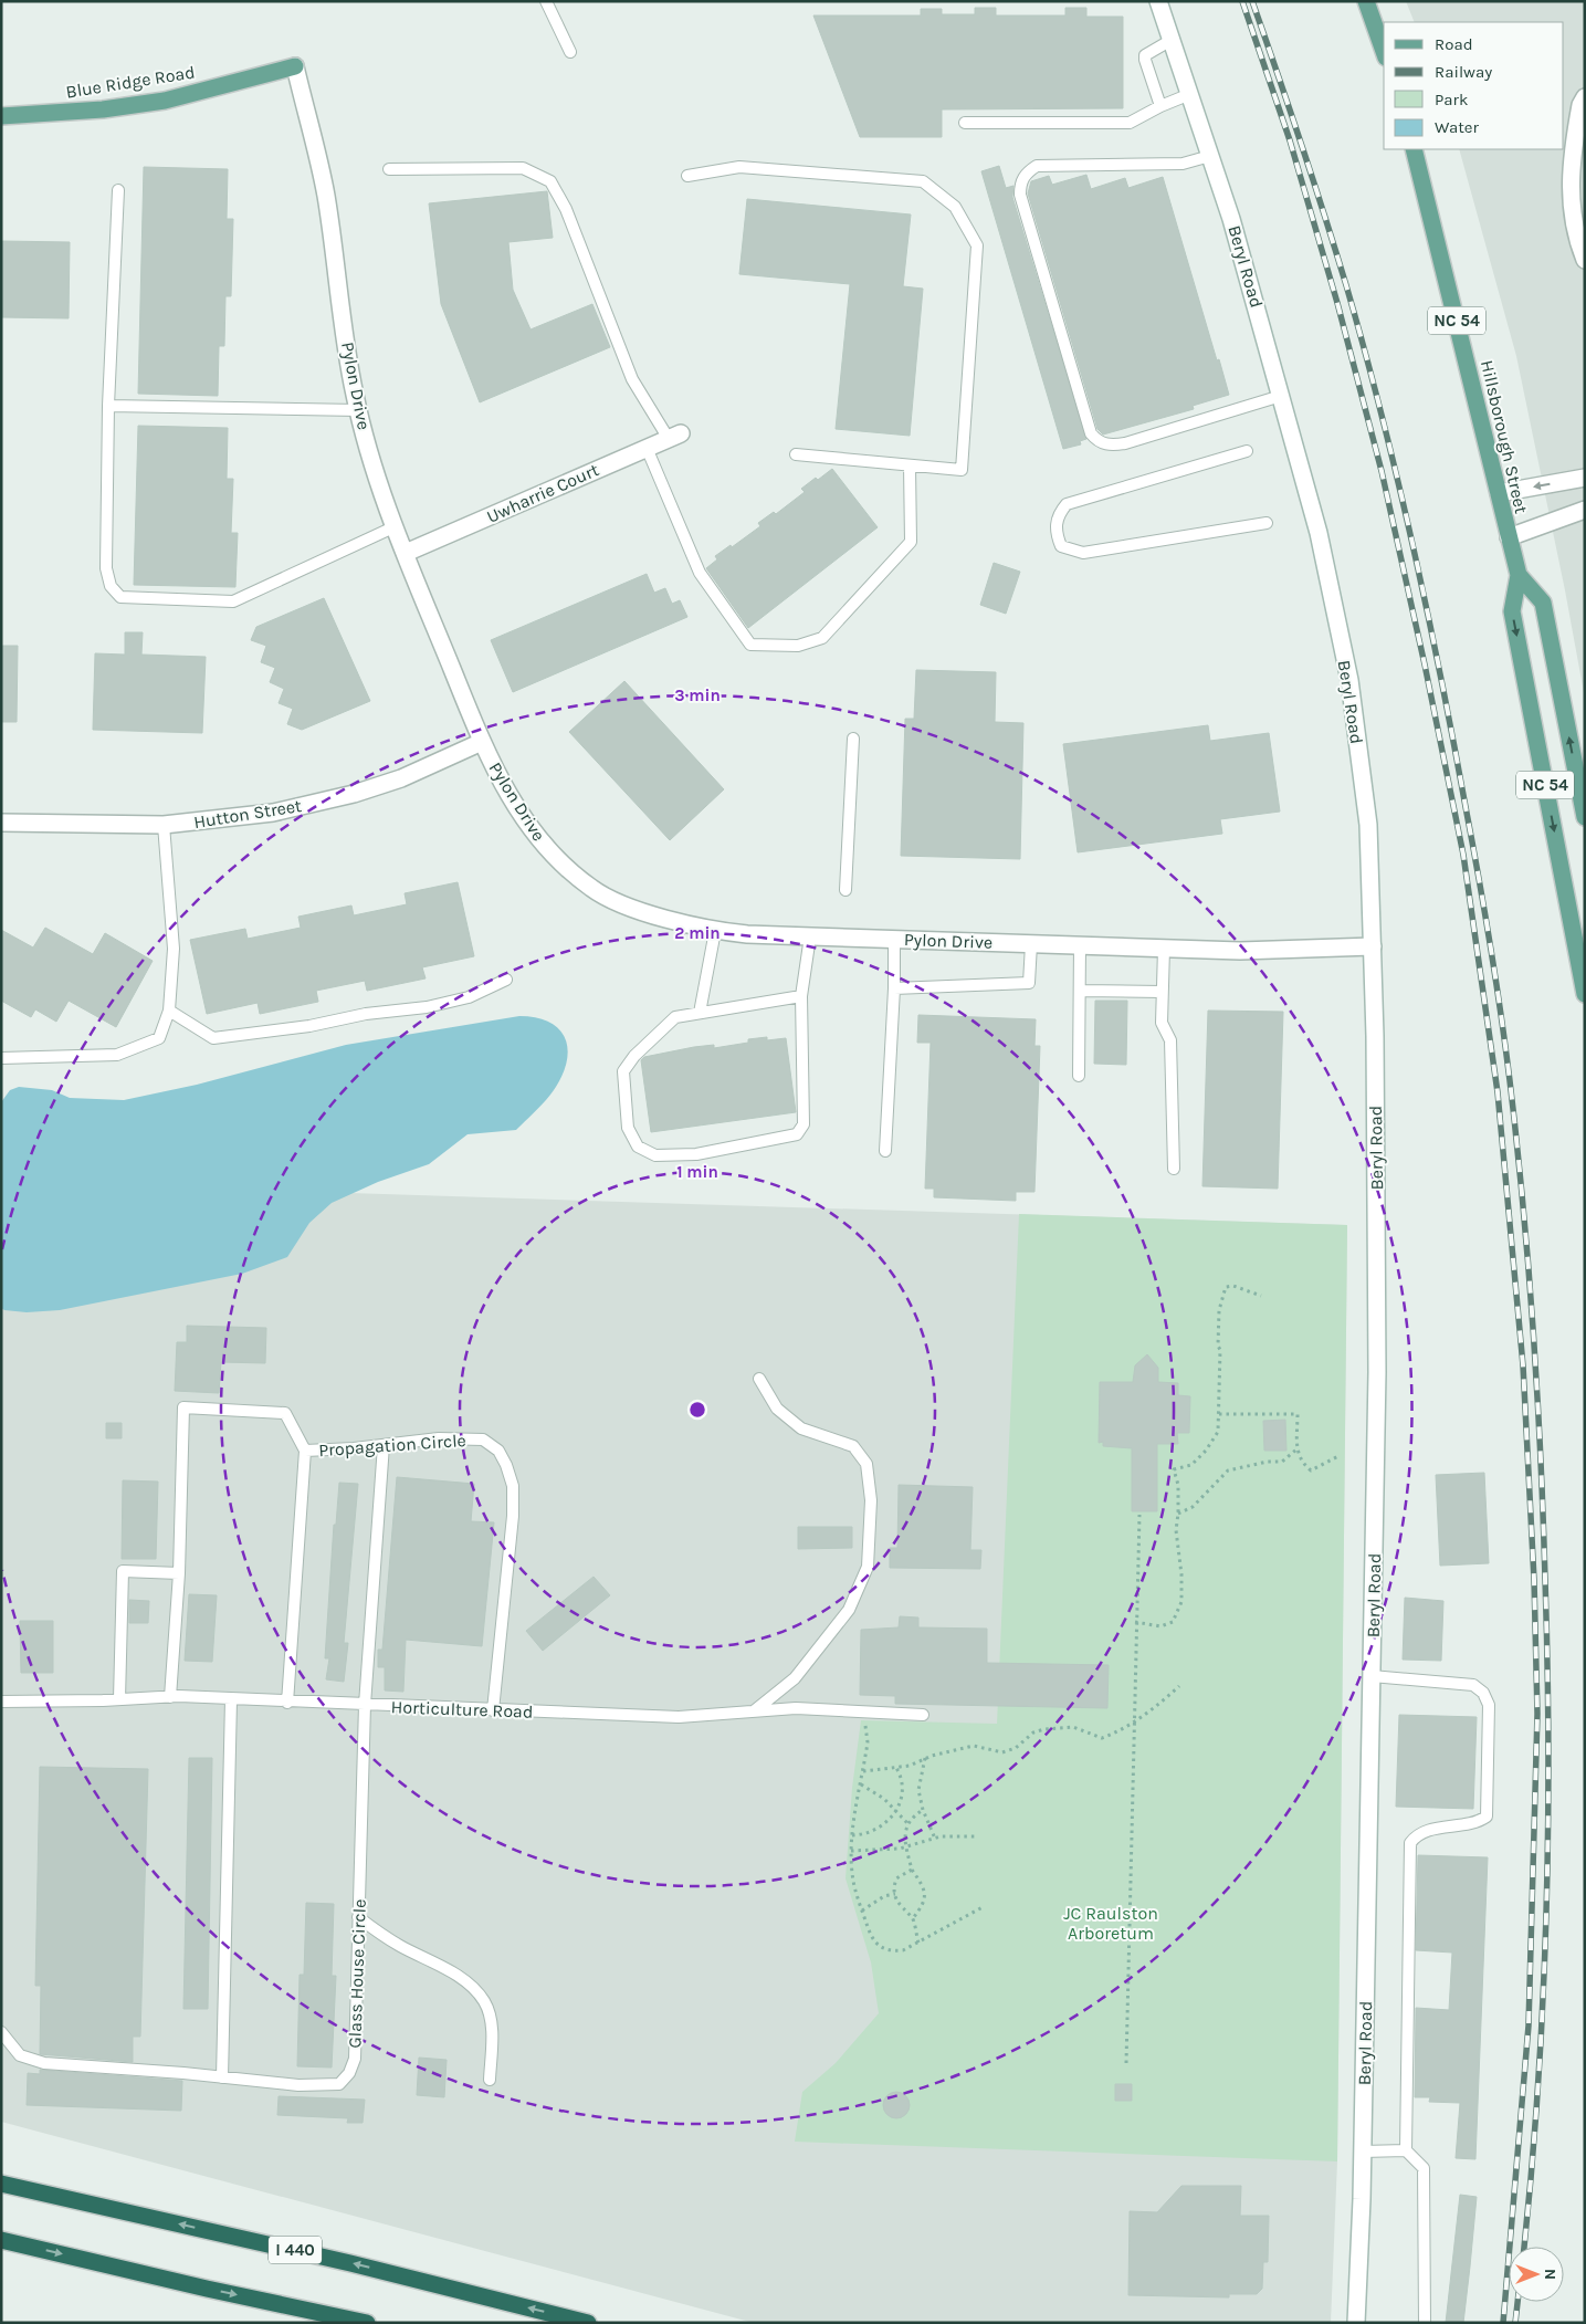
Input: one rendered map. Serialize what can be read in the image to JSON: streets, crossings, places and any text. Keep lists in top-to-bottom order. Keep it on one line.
{"streets":{"highway":["I 440"],"main road":["Blue Ridge Road","NC 54","Hillsborough Street"],"street":["Beryl Road","Pylon Drive","Uwharrie Court","Hutton Street"],"lane":["Propagation Circle","Horticulture Road","Glass House Circle"]},"crossings":[["Blue Ridge Road","Pylon Drive"],["Beryl Road","Pylon Drive"],["Pylon Drive","Uwharrie Court"],["Pylon Drive","Hutton Street"],["Propagation Circle","Horticulture Road"],["Propagation Circle","Glass House Circle"],["Horticulture Road","Glass House Circle"]],"parks":["JC Raulston Arboretum"],"legend":["Road","Railway","Park","Water"],"north":"right","rings":["3 min","2 min","1 min"]}
